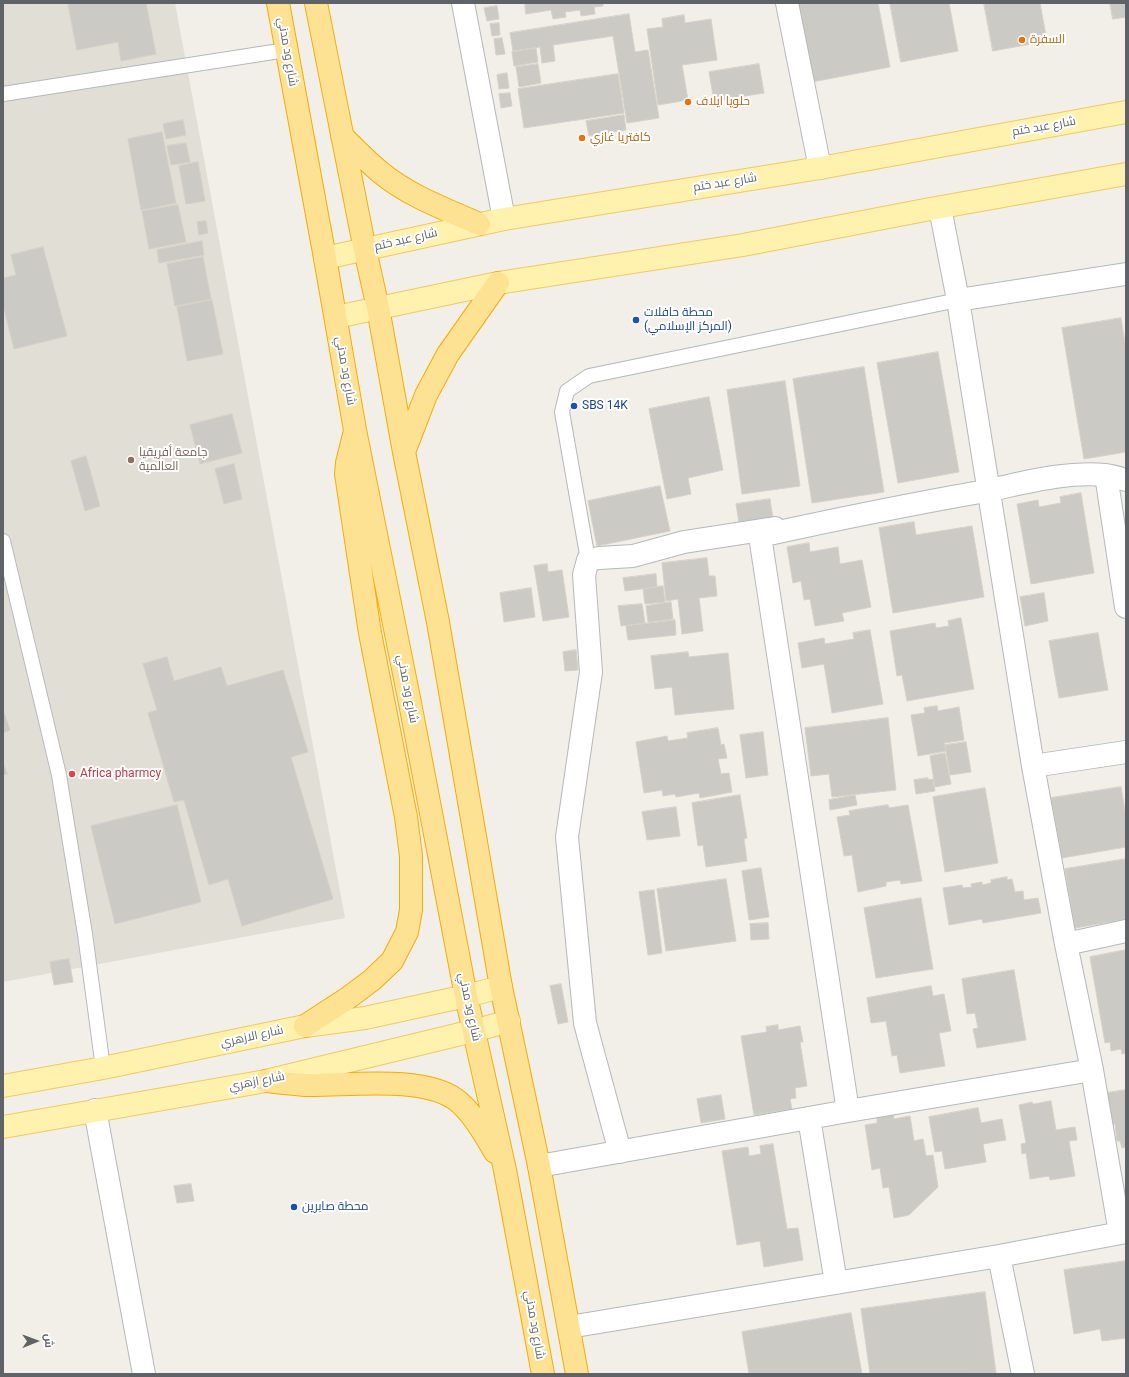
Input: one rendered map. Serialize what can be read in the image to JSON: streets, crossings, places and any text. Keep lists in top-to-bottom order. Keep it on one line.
{"streets":{"highway":["شارع ود مدني"],"main road":["شارع عبد ختم","شارع الازهري","شارع ازهري"]},"crossings":[["شارع ود مدني","شارع عبد ختم"],["شارع ود مدني","شارع الازهري"],["شارع ود مدني","شارع ازهري"]],"places":["السفرة","حلويا ايلاف","كافتريا غازي","محطة حافلات (المركز الإسلامي)","SBS 14K","جامعة أفريقيا العالمية","Africa pharmcy","محطة صابرين"],"north":"right"}
